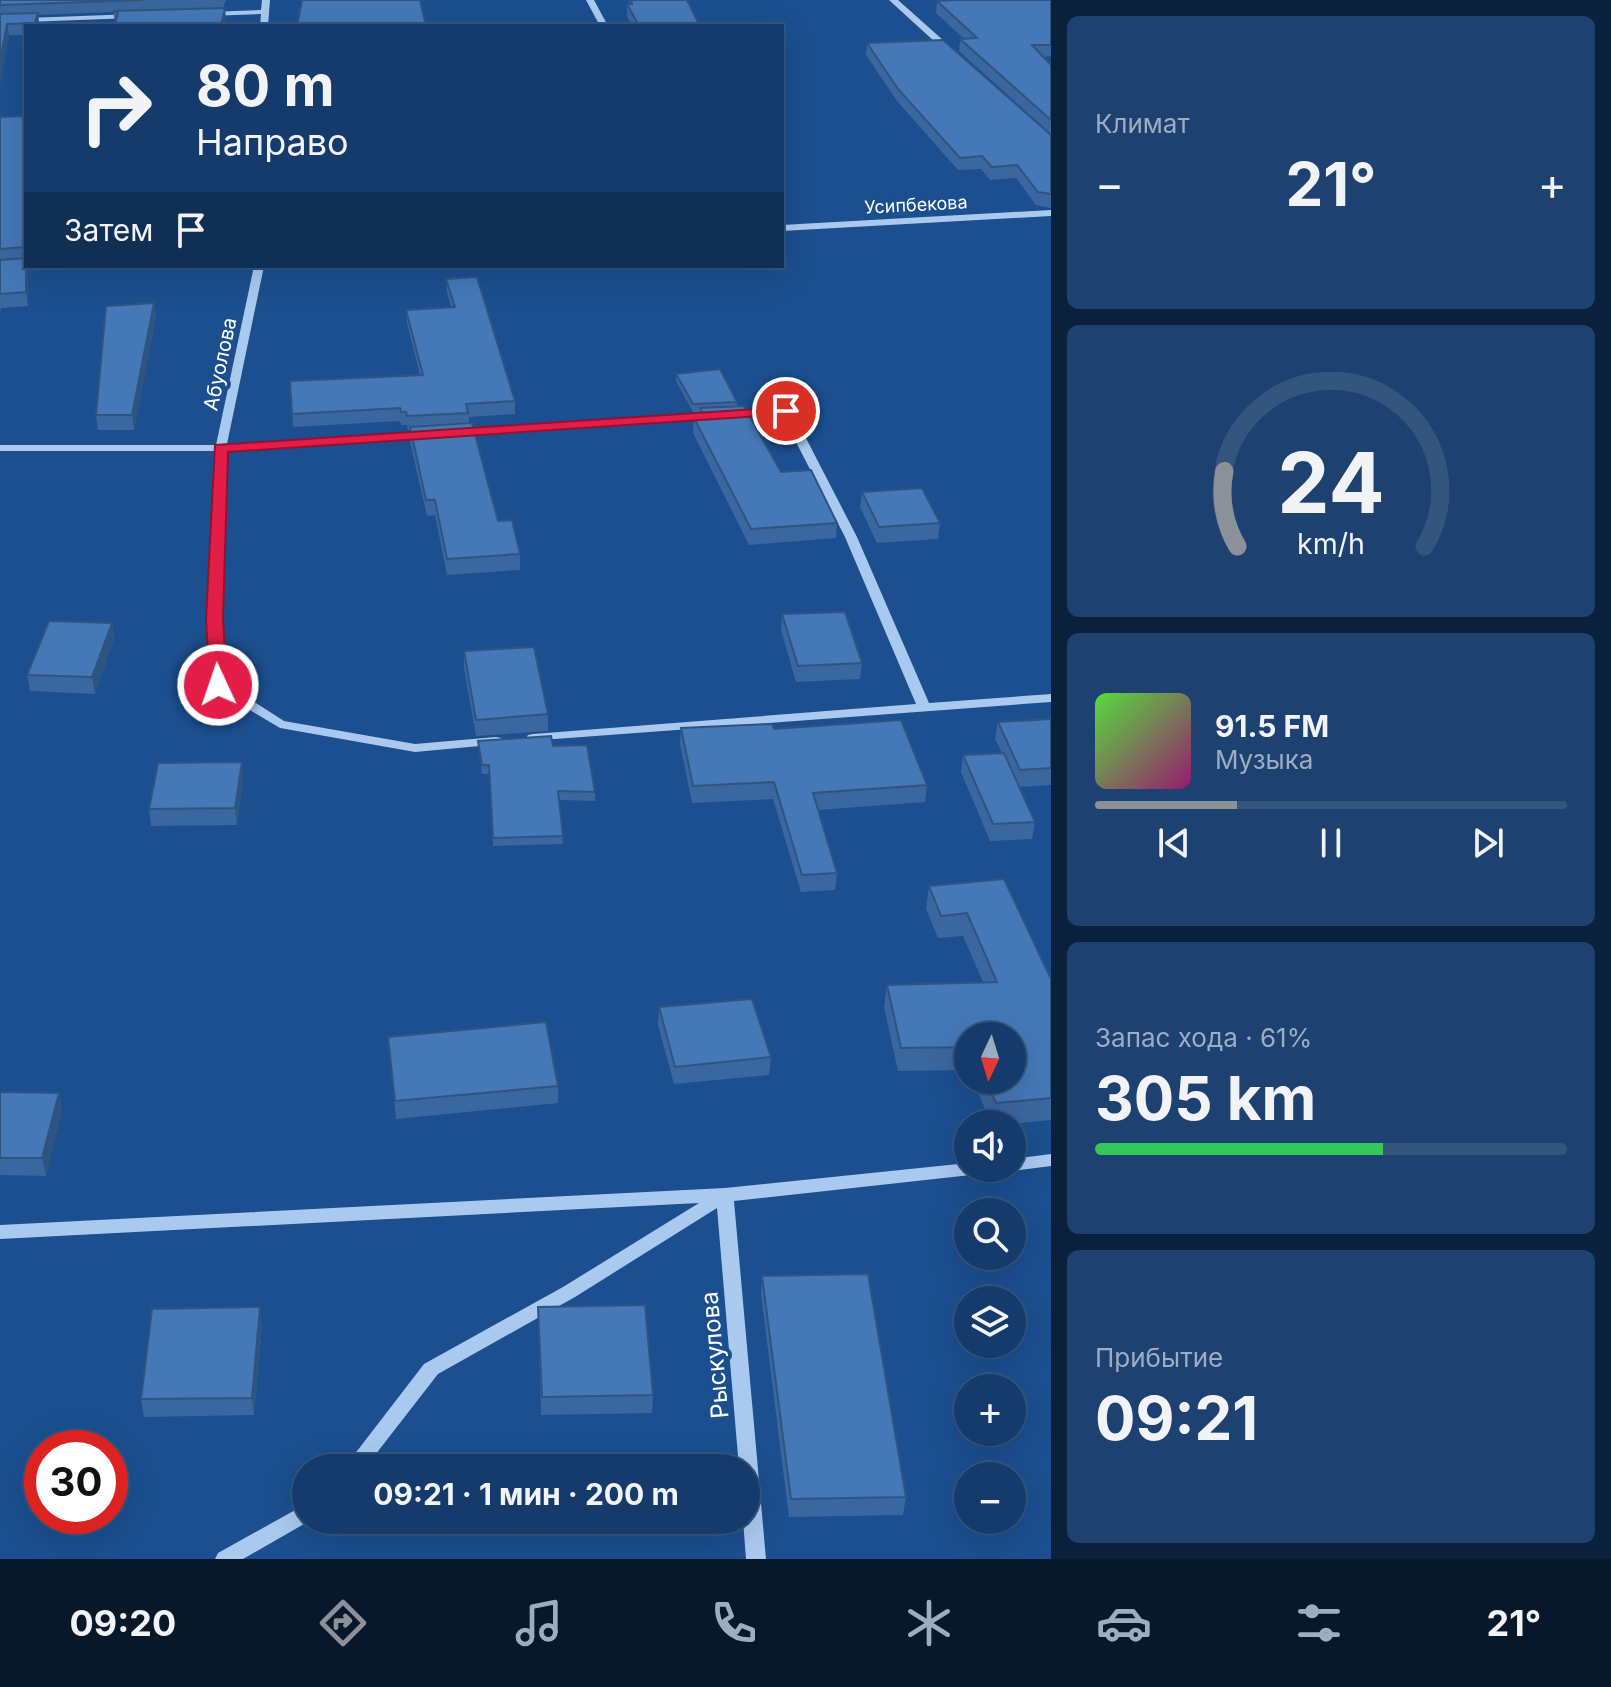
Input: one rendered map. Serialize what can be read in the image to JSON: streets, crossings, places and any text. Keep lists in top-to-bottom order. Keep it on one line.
{"streets":{"street":["Усипбекова","Абуолова","Рыскулова"]},"north":"bottom","page":{"tile":["Климат",["Запас хода · 61%","305 km"],["Прибытие","09:21"]],"turn":["80 m","Направо"],"heat":["−","21°","+"],"then":"Затем","song":["91.5 FM","Музыка"],"map_buttons":["+","−"],"limit":"30","trip":"09:21 · 1 мин · 200 m","tabs":["09:20","21°"],"gauge":["24","km/h"]}}
